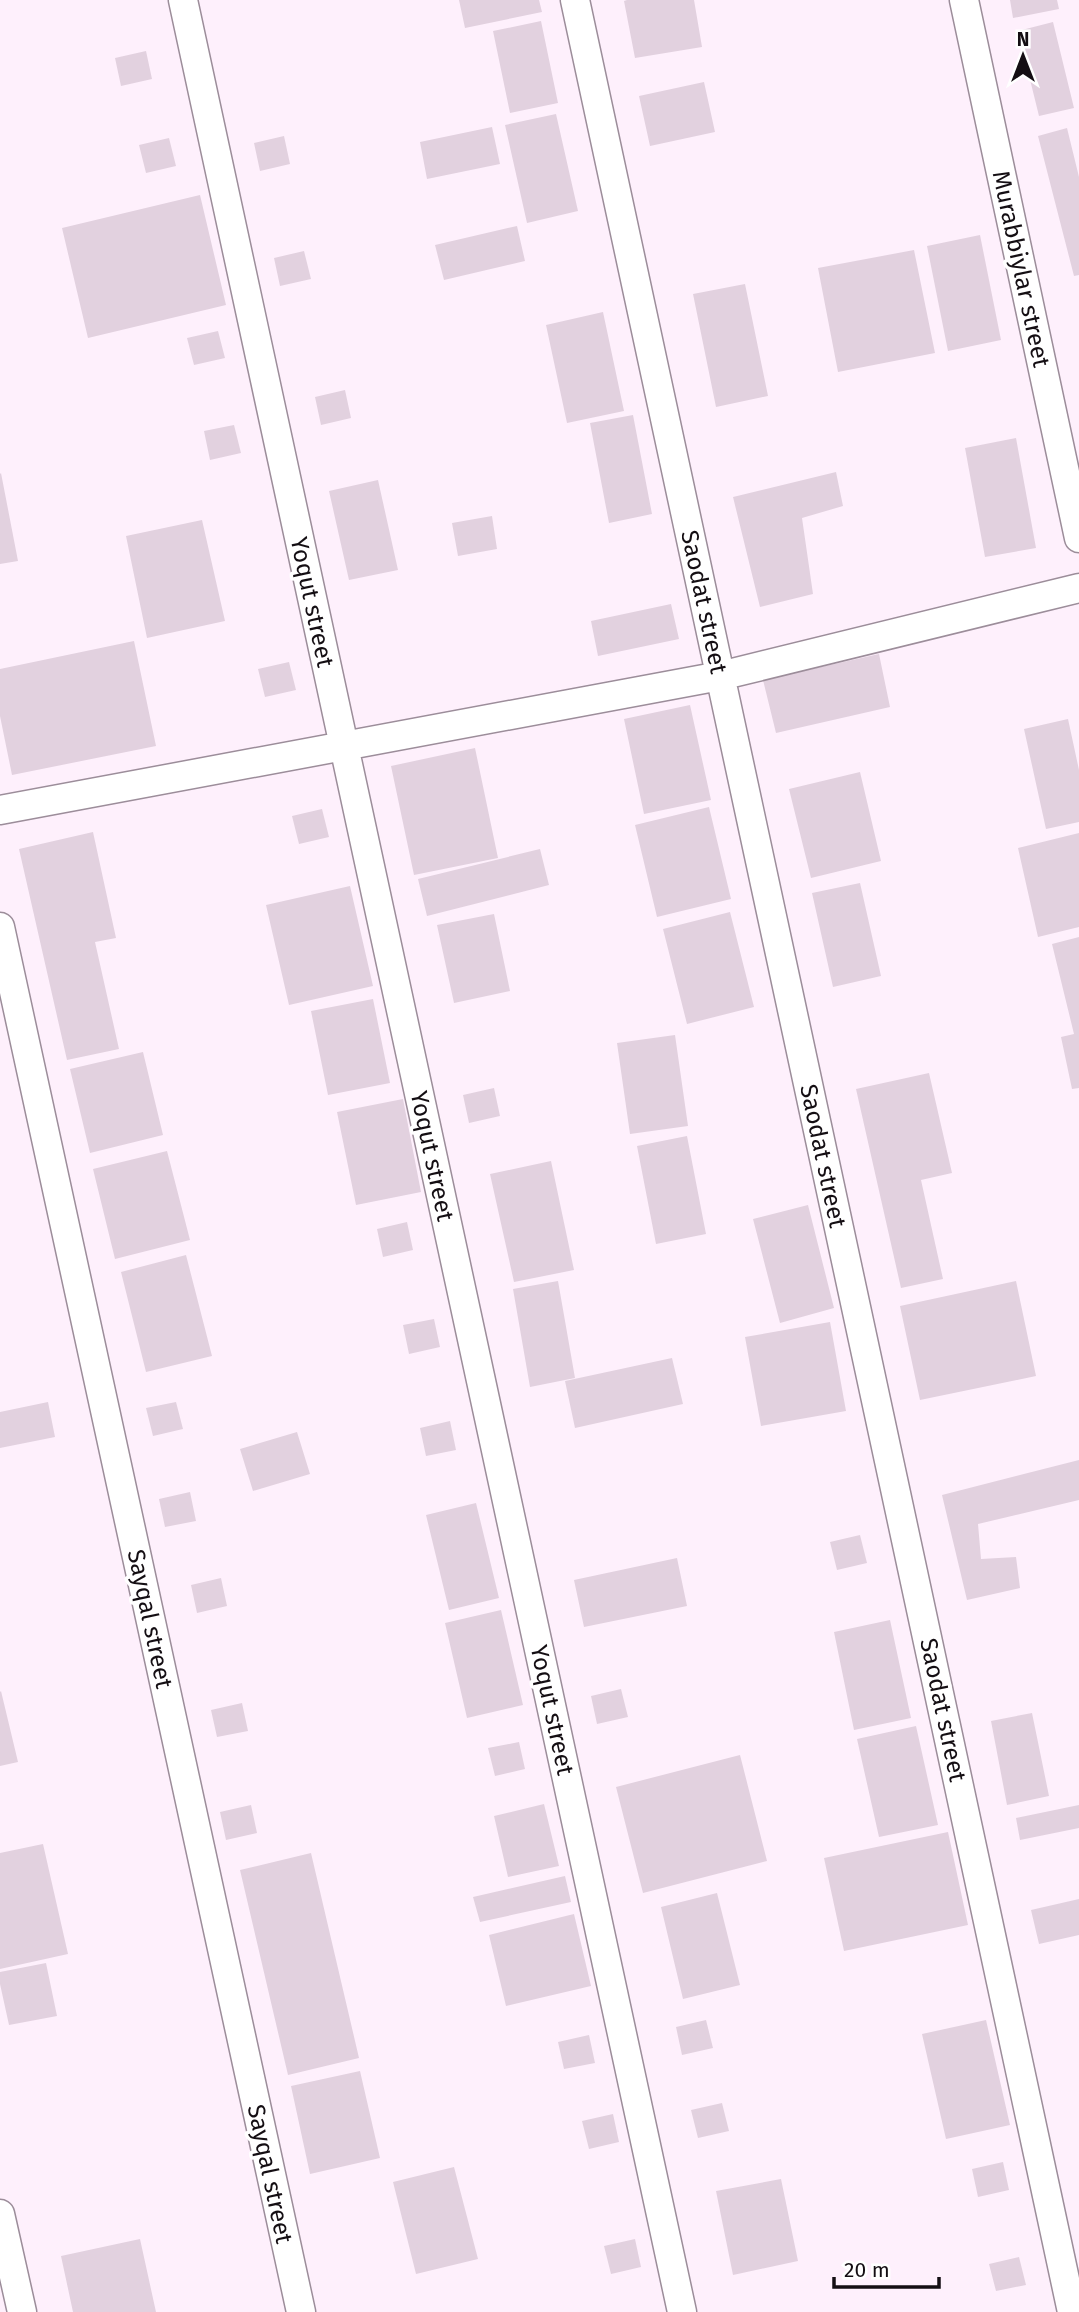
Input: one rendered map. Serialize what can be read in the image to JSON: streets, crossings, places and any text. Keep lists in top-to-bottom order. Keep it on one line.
{"streets":{"street":["Murabbiylar street","Yoqut street","Saodat street","Sayqal street"]},"scale_bar":"20 m","north":"top"}
